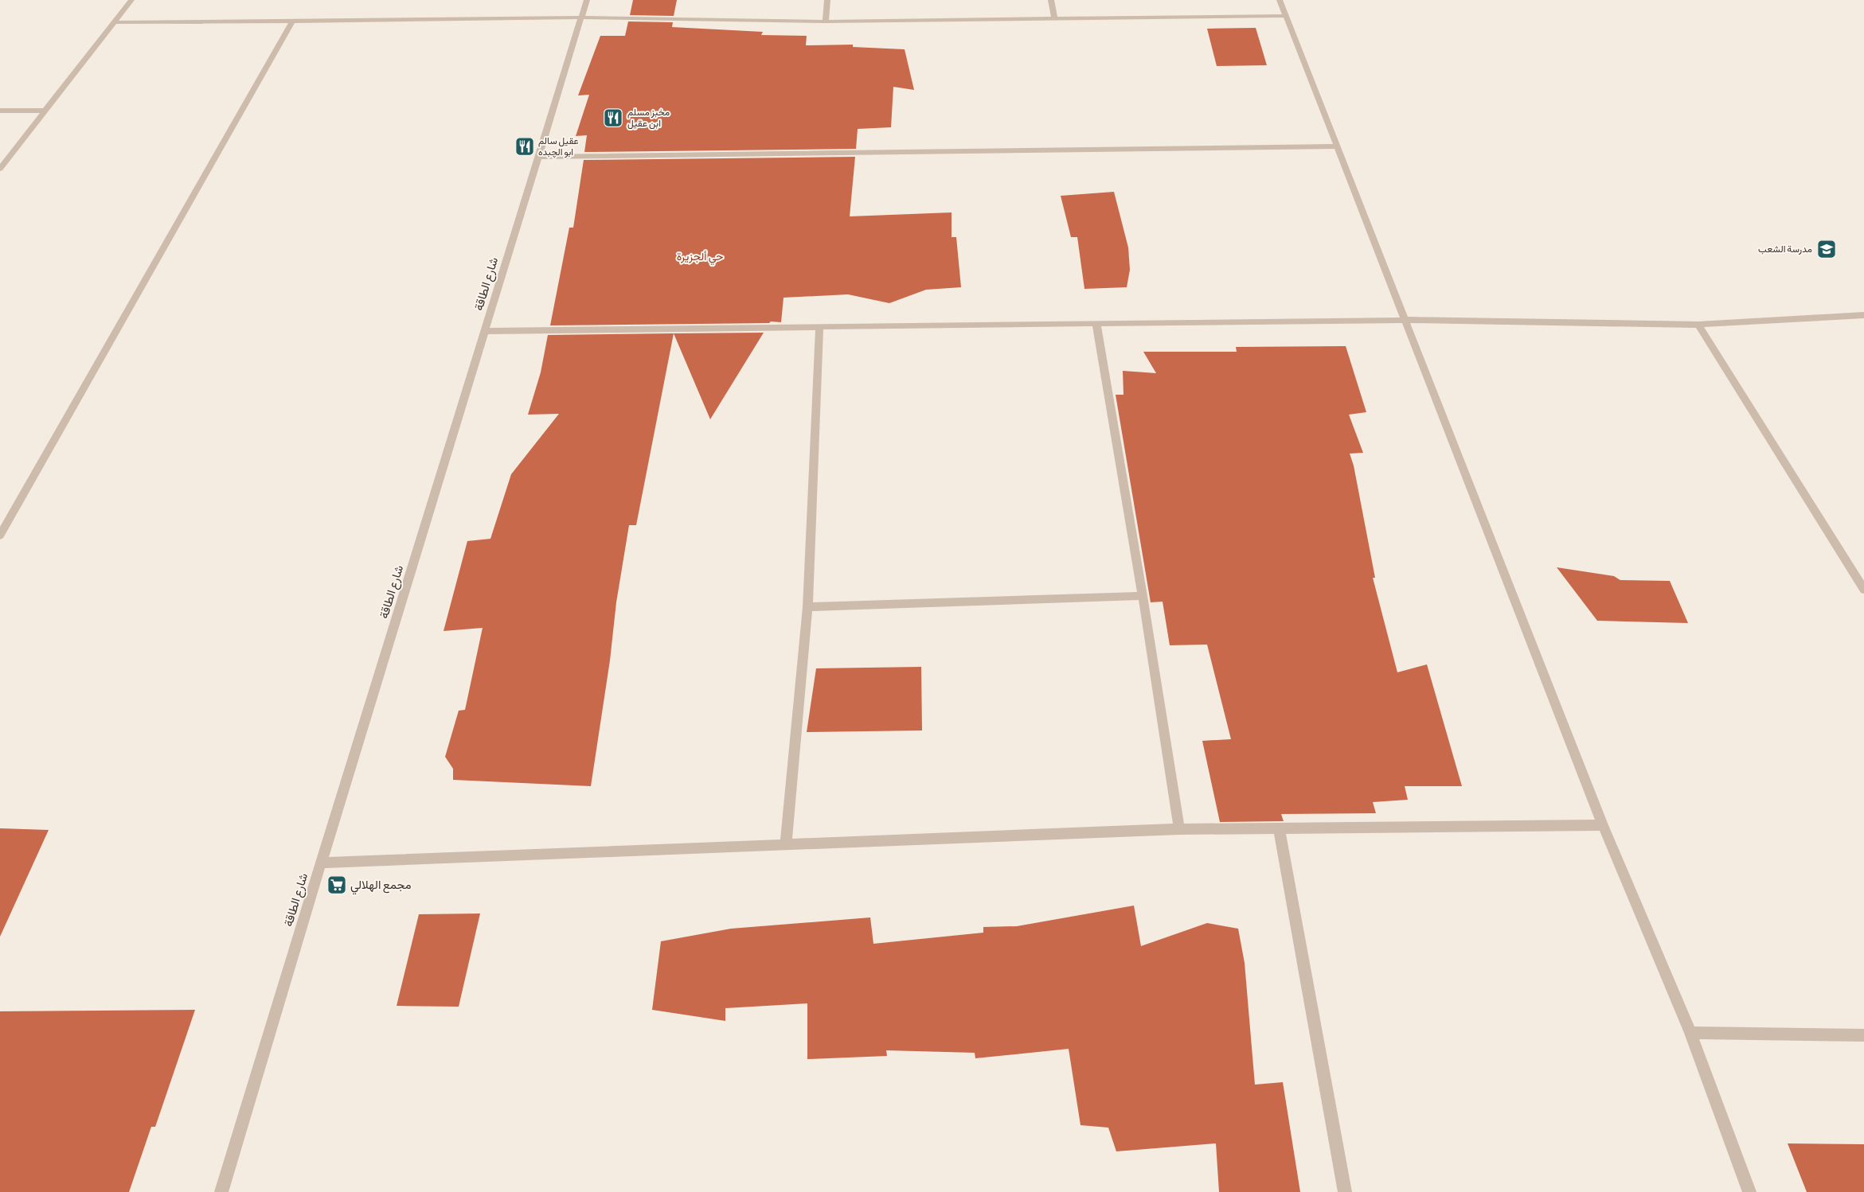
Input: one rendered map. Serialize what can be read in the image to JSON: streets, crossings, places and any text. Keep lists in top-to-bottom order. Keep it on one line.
{"streets":{"street":["شارع الطاقة"]},"districts":["حي ألجزيرة"],"places":{"restaurant":["مخبز مسلم ابن عقيل","عقيل سالم ابو الچبده"],"school or university":["مدرسة الشعب"],"supermarket":["مجمع الهلالي"]}}
